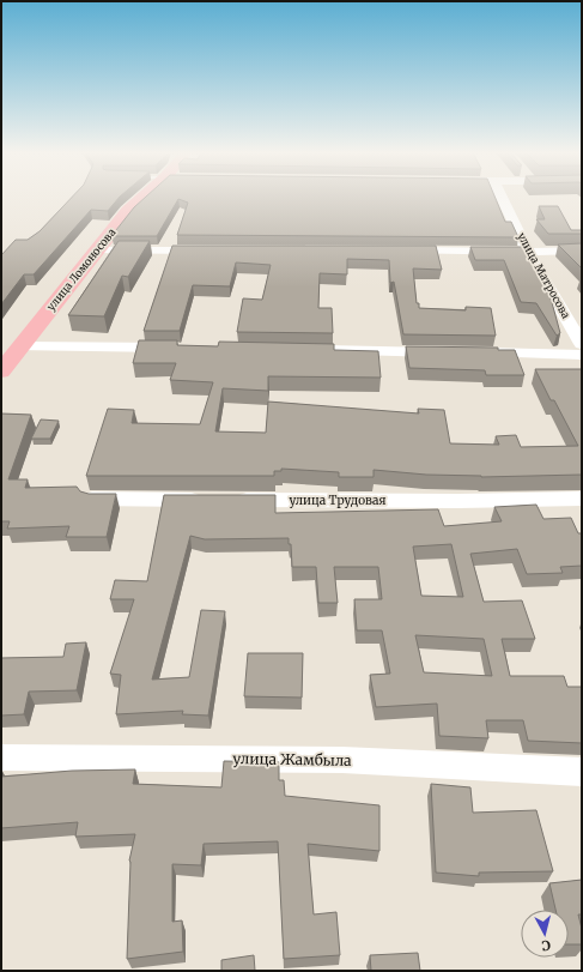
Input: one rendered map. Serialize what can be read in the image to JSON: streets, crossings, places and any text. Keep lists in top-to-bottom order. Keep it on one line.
{"streets":{"main road":["улица Ломоносова"],"street":["улица Матросова","улица Трудовая","улица Жамбыла"]},"north":"bottom"}
